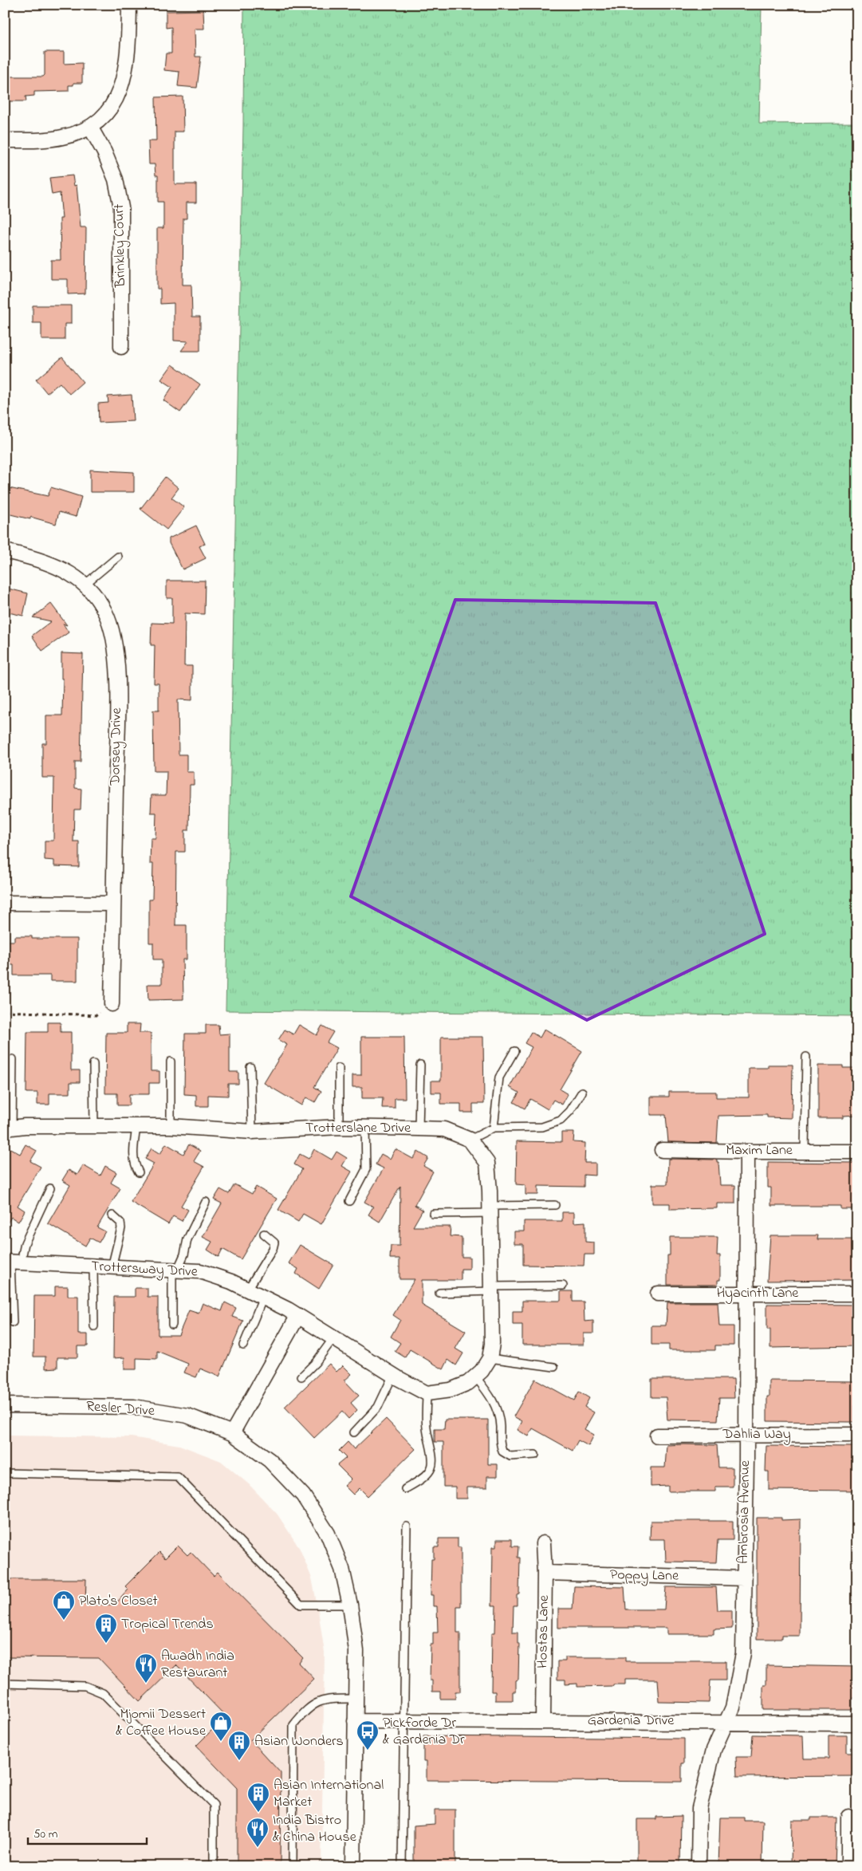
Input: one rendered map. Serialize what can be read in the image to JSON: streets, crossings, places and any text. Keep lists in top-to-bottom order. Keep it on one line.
{"streets":{"street":["Brinkley Court","Dorsey Drive","Trotterslane Drive","Maxim Lane","Trottersway Drive","Hyacinth Lane","Resler Drive","Dahlia Way","Ambrosia Avenue","Poppy Lane","Hostas Lane","Gardenia Drive"]},"crossings":[["Maxim Lane","Ambrosia Avenue"],["Hyacinth Lane","Ambrosia Avenue"],["Resler Drive","Gardenia Drive"],["Dahlia Way","Ambrosia Avenue"],["Ambrosia Avenue","Poppy Lane"],["Ambrosia Avenue","Gardenia Drive"],["Poppy Lane","Hostas Lane"],["Hostas Lane","Gardenia Drive"]],"places":{"shop":["Plato's Closet","Mjomii Dessert & Coffee House"],"building":["Tropical Trends","Asian Wonders","Asian International Market"],"restaurant":["Awadh India Restaurant","India Bistro & China House"],"bus stop":["Pickforde Dr & Gardenia Dr"]},"scale_bar":"50 m"}
